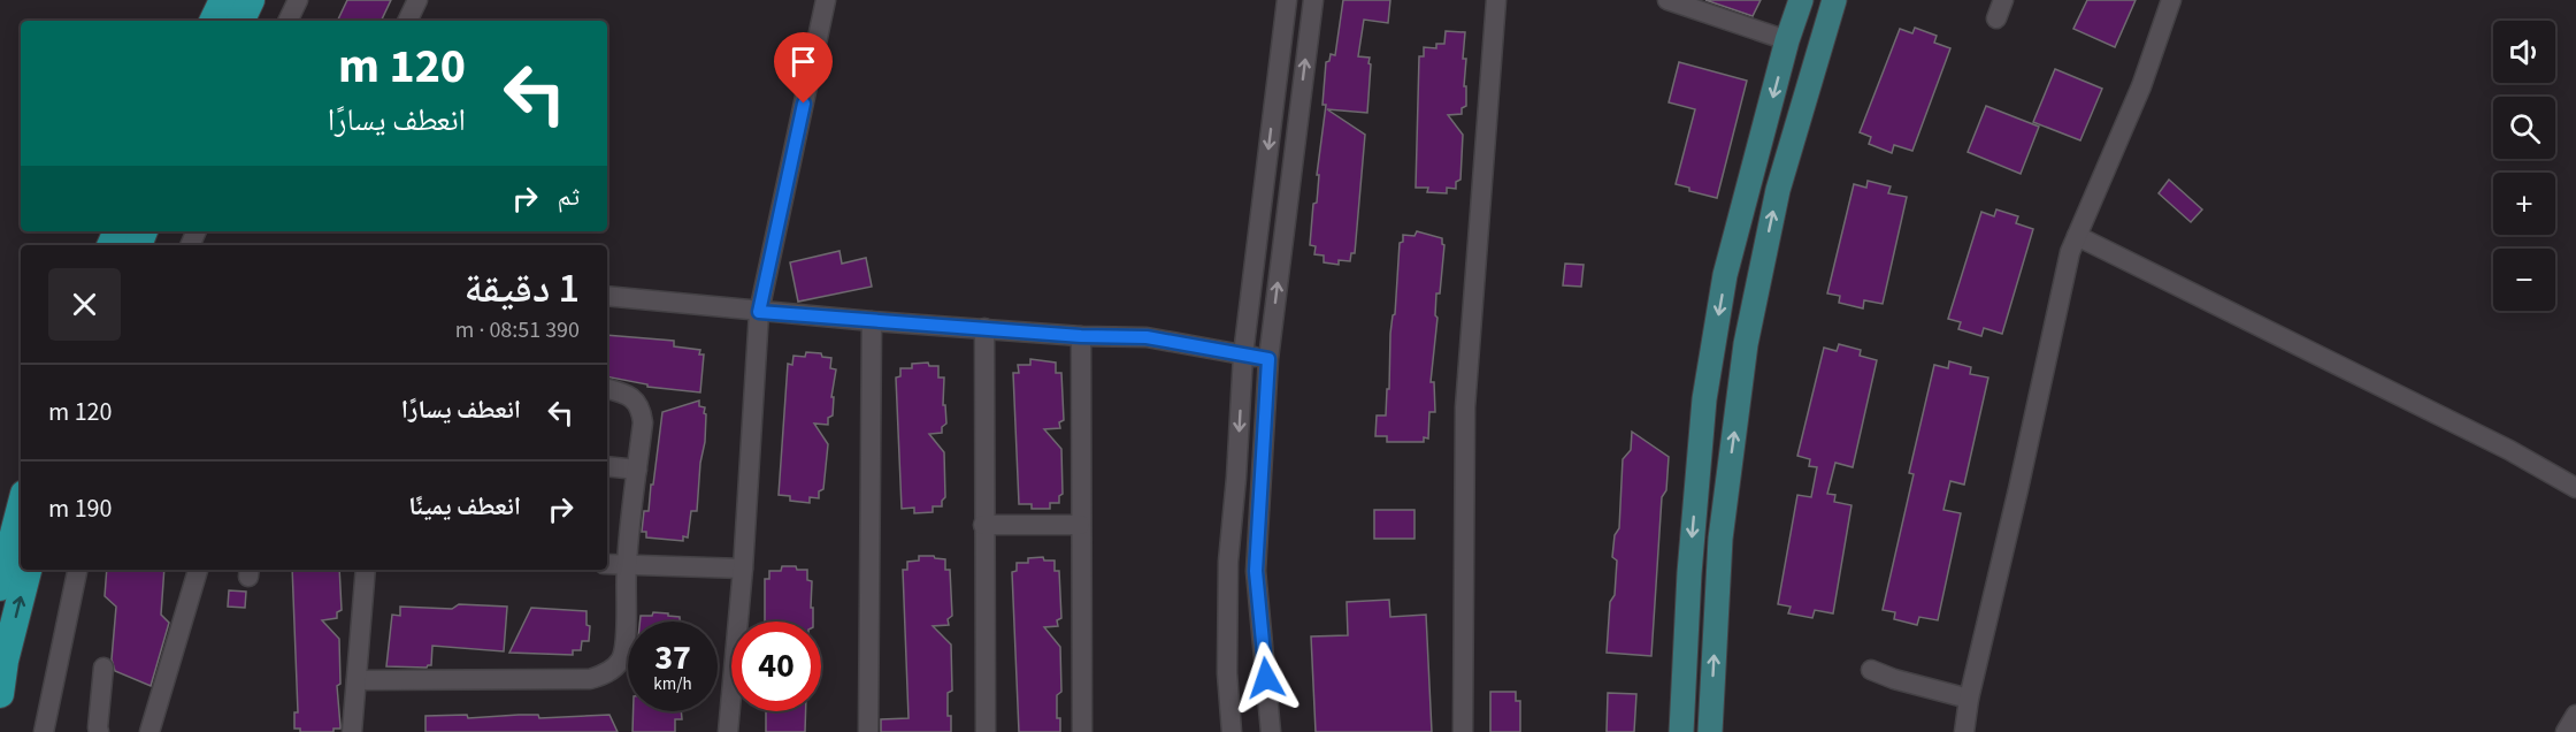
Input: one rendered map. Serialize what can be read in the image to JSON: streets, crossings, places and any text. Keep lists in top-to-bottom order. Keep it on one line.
{"page":{"map_buttons":["+","−"],"turn":["120 m","انعطف يسارًا"],"then":"ثم","heading":["1 دقيقة","390 m · 08:51"],"list":[{"name":"انعطف يسارًا","value":"120 m"},{"name":"انعطف يمينًا","value":"190 m"}],"speed":"37 km/h","limit":"40"}}
